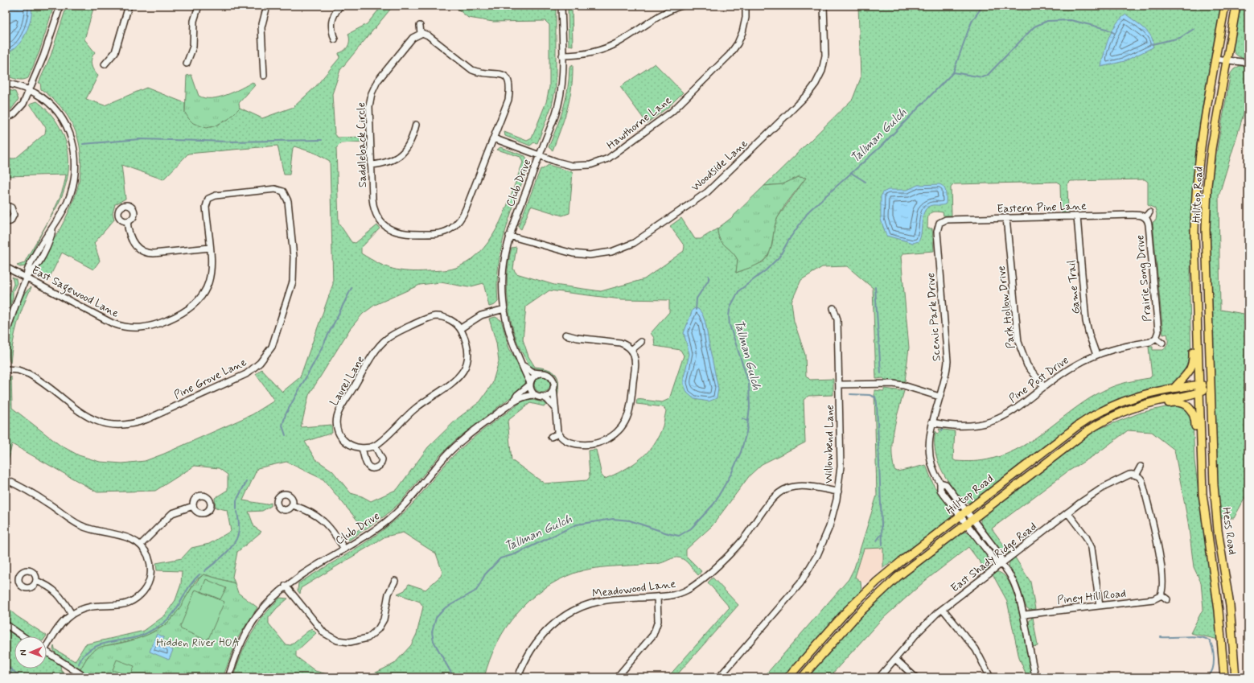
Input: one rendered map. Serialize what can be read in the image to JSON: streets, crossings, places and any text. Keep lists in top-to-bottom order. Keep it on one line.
{"streets":{"main road":["Hilltop Road","Hess Road"],"street":["Hawthorne Lane","Saddleback Circle","Woodside Lane","Club Drive","Eastern Pine Lane","Prairie Song Drive","Game Trail","East Sagewood Lane","Park Hollow Drive","Scenic Park Drive","Pine Grove Lane","Pine Post Drive","Laurel Lane","Willowbend Lane","East Shady Ridge Road","Meadowood Lane","Piney Hill Road"]},"crossings":[["Hawthorne Lane","Saddleback Circle"],["Hawthorne Lane","Club Drive"],["Woodside Lane","Club Drive"],["Hilltop Road","Scenic Park Drive"],["Hilltop Road","Hess Road"],["Eastern Pine Lane","Prairie Song Drive"],["Eastern Pine Lane","Game Trail"],["Eastern Pine Lane","Park Hollow Drive"],["Eastern Pine Lane","Scenic Park Drive"],["Prairie Song Drive","Pine Post Drive"],["Game Trail","Pine Post Drive"],["East Sagewood Lane","Pine Grove Lane"],["Park Hollow Drive","Pine Post Drive"],["Scenic Park Drive","Pine Post Drive"],["Willowbend Lane","Meadowood Lane"]],"water":["Tallman Gulch"],"parks":["Hidden River HOA"],"north":"left"}
